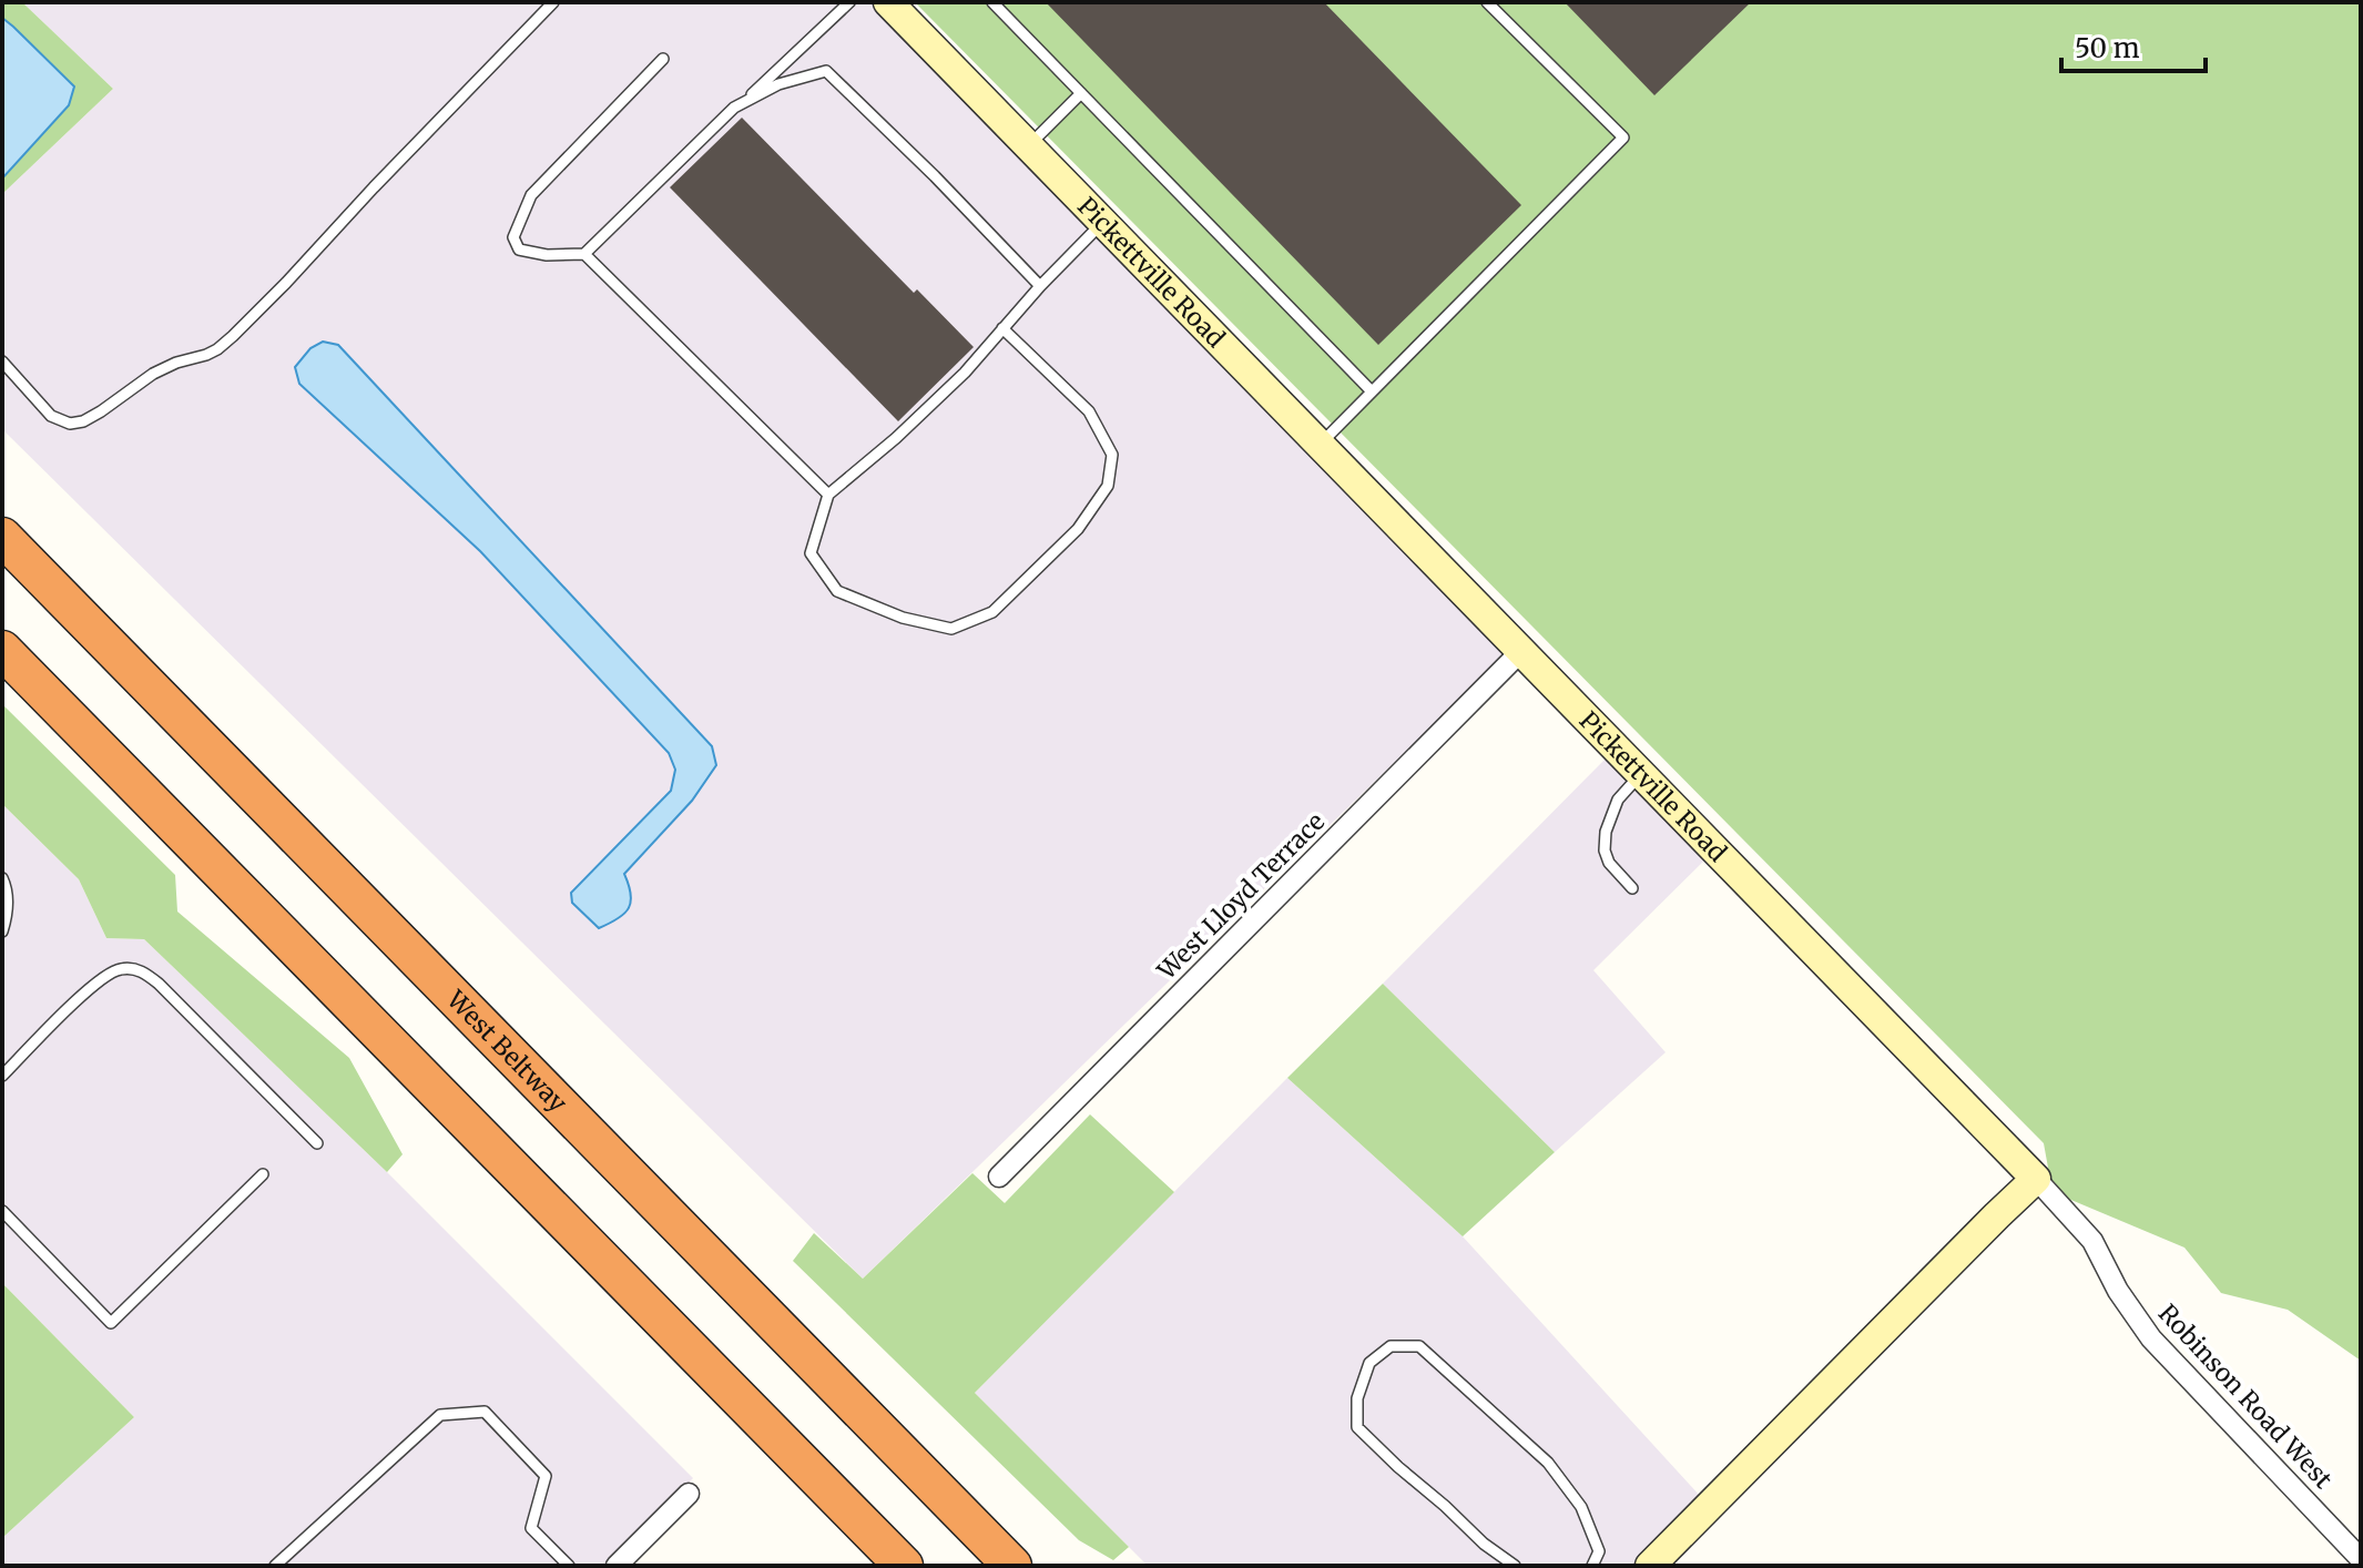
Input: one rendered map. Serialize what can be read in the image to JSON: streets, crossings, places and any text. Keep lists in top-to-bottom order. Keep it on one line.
{"streets":{"highway":["West Beltway"],"street":["Pickettville Road","West Lloyd Terrace","Robinson Road West"]},"crossings":[["Pickettville Road","West Lloyd Terrace"],["Pickettville Road","Robinson Road West"]],"scale_bar":"50 m"}
